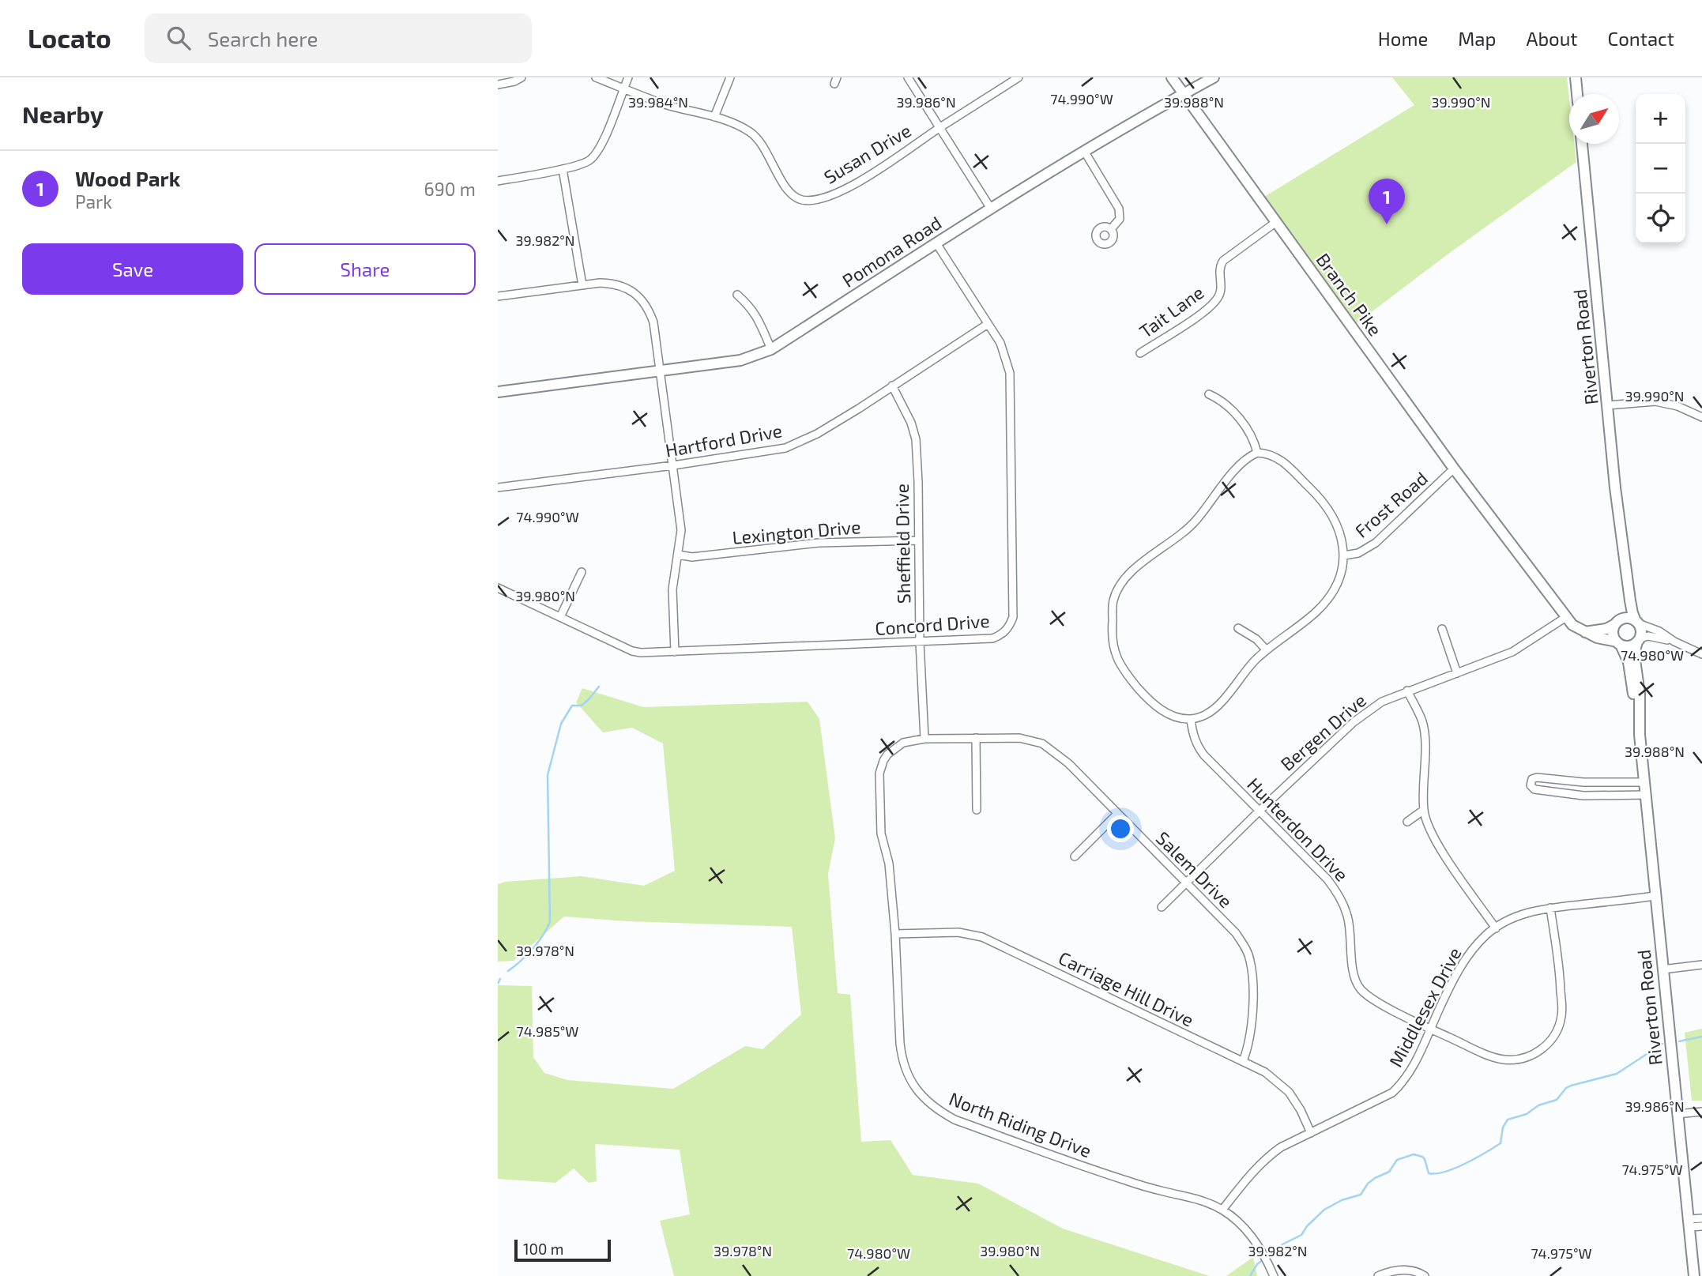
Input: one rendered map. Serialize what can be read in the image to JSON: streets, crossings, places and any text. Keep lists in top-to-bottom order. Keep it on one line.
{"streets":{"street":["Susan Drive","Pomona Road","Branch Pike","Tait Lane","Riverton Road","Hartford Drive","Frost Road","Lexington Drive","Sheffield Drive","Concord Drive","Bergen Drive","Hunterdon Drive","Salem Drive","Carriage Hill Drive","Middlesex Drive","North Riding Drive"]},"crossings":[["Pomona Road","Branch Pike"],["Pomona Road","Concord Drive"],["Branch Pike","Tait Lane"],["Branch Pike","Riverton Road"],["Branch Pike","Frost Road"],["Branch Pike","Bergen Drive"],["Riverton Road","Middlesex Drive"],["Hartford Drive","Sheffield Drive"],["Hartford Drive","Concord Drive"],["Lexington Drive","Sheffield Drive"],["Sheffield Drive","Concord Drive"],["Sheffield Drive","Salem Drive"],["Bergen Drive","Hunterdon Drive"],["Bergen Drive","Salem Drive"],["Hunterdon Drive","Middlesex Drive"],["Salem Drive","Carriage Hill Drive"],["Salem Drive","North Riding Drive"],["Carriage Hill Drive","Middlesex Drive"],["Carriage Hill Drive","North Riding Drive"],["Middlesex Drive","North Riding Drive"]],"scale_bar":"100 m","north":"top right","page":{"header":"Locato","search":"Search here","nav":["Home","Map","About","Contact"],"heading":"Nearby","map_buttons":["+","−"],"list":[{"mark":"1","name":"Wood Park","note":"Park","value":"690 m"}],"pins":"1","buttons":["Save","Share"],"scale":"100 m"},"coordinates":["74.990°W","39.984°N","39.986°N","39.988°N","39.990°N","39.982°N","39.980°N","74.980°W","39.978°N","74.985°W","74.975°W"]}
